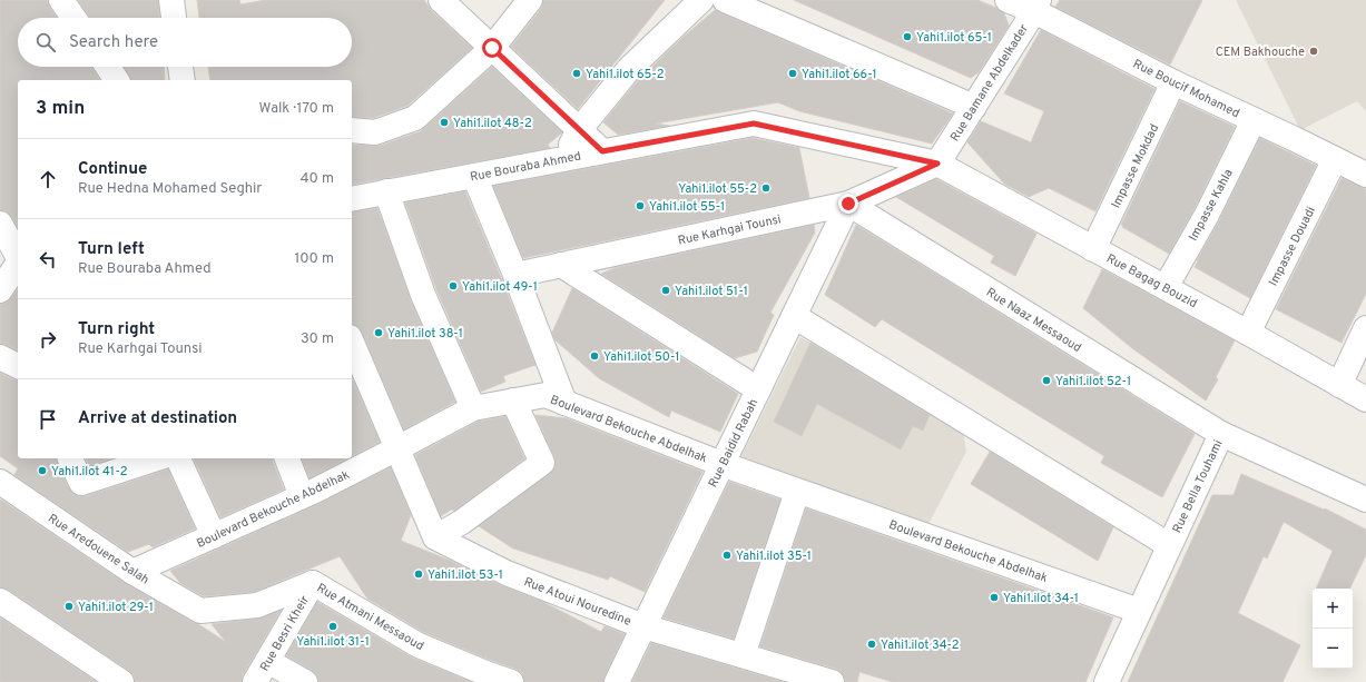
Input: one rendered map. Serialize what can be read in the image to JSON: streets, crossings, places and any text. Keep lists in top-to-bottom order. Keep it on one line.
{"streets":{"street":["Rue Bamane Abdelkader","Rue Boucif Mohamed","Rue Bouraba Ahmed","Impasse Mokdad","Impasse Kahla","Rue Karhgai Tounsi","Impasse Douadi","Rue Bagag Bouzid","Rue Naaz Messaoud","Boulevard Bekouche Abdelhak","Rue Baidid Rabah","Rue Bella Touhami","Rue Aredouene Salah","Rue Atoui Nouredine","Rue Atmani Messaoud","Rue Besri Kheir"]},"crossings":[["Rue Bamane Abdelkader","Rue Boucif Mohamed"],["Rue Bamane Abdelkader","Rue Bouraba Ahmed"],["Rue Bamane Abdelkader","Rue Karhgai Tounsi"],["Rue Bamane Abdelkader","Rue Bagag Bouzid"],["Rue Boucif Mohamed","Impasse Mokdad"],["Rue Boucif Mohamed","Impasse Kahla"],["Rue Boucif Mohamed","Impasse Douadi"],["Rue Bouraba Ahmed","Rue Karhgai Tounsi"],["Rue Bouraba Ahmed","Rue Bagag Bouzid"],["Impasse Mokdad","Rue Bagag Bouzid"],["Impasse Kahla","Rue Bagag Bouzid"],["Rue Karhgai Tounsi","Rue Bagag Bouzid"],["Rue Karhgai Tounsi","Rue Naaz Messaoud"],["Rue Karhgai Tounsi","Rue Baidid Rabah"],["Impasse Douadi","Rue Bagag Bouzid"],["Rue Naaz Messaoud","Rue Baidid Rabah"],["Rue Naaz Messaoud","Rue Bella Touhami"],["Boulevard Bekouche Abdelhak","Rue Baidid Rabah"],["Boulevard Bekouche Abdelhak","Rue Bella Touhami"],["Boulevard Bekouche Abdelhak","Rue Aredouene Salah"],["Rue Baidid Rabah","Rue Atoui Nouredine"],["Rue Aredouene Salah","Rue Atmani Messaoud"],["Rue Atmani Messaoud","Rue Besri Kheir"]],"places":["Yahi1.ilot 65-1","CEM Bakhouche","Yahi1.ilot 65-2","Yahi1.ilot 66-1","Yahi1.ilot 48-2","Yahi1.ilot 55-2","Yahi1.ilot 55-1","Yahi1.ilot 49-1","Yahi1.ilot 51-1","Yahi1.ilot 38-1","Yahi1.ilot 50-1","Yahi1.ilot 52-1","Yahi1.ilot 41-2","Yahi1.ilot 35-1","Yahi1.ilot 53-1","Yahi1.ilot 34-1","Yahi1.ilot 29-1","Yahi1.ilot 31-1","Yahi1.ilot 34-2"],"page":{"search":"Search here","heading":["3 min","Walk · 170 m"],"list":[["Continue","Rue Hedna Mohamed Seghir","40 m"],["Turn left","Rue Bouraba Ahmed","100 m"],["Turn right","Rue Karhgai Tounsi","30 m"],"Arrive at destination"],"map_buttons":["+","−"]}}
